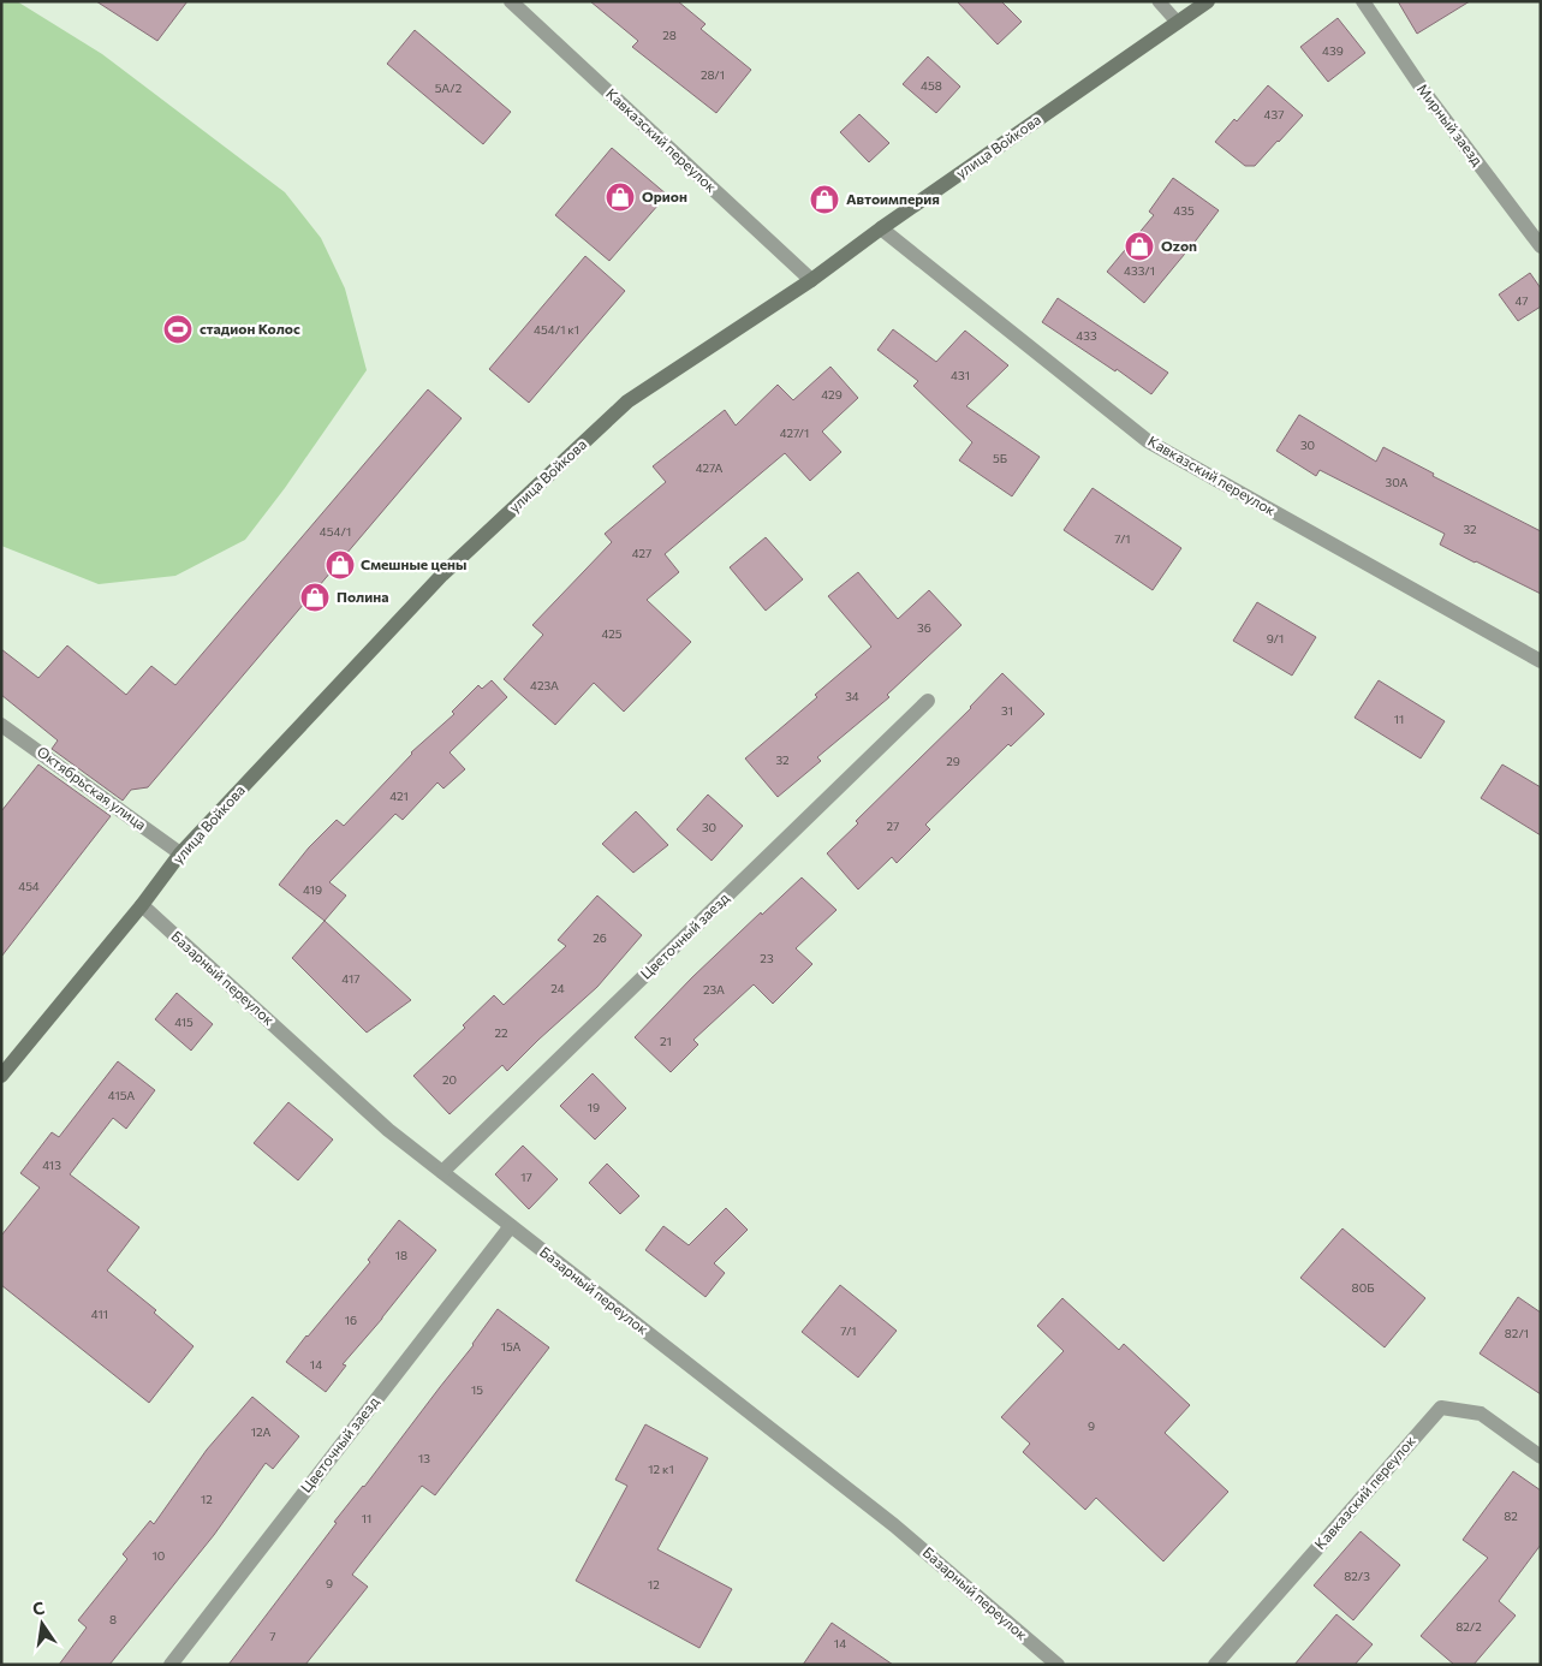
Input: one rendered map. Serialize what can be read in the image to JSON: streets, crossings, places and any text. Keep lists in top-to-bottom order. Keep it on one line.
{"streets":{"street":["Мирный заезд","Кавказский переулок","улица Войкова","Октябрьская улица","Цветочный заезд","Базарный переулок"]},"crossings":[["Кавказский переулок","улица Войкова"],["улица Войкова","Октябрьская улица"],["улица Войкова","Базарный переулок"],["Цветочный заезд","Базарный переулок"]],"places":{"shop":["Орион","Автоимперия","Ozon","Смешные цены","Полина"],"sports":["стадион Колос"]},"house_numbers":["28","439","28/1","458","5А/2","437","435","433/1","47","454/1 к1","433","431","429","427/1","30","5Б","427А","30А","32","454/1","7/1","427","36","425","9/1","423А","34","31","11","32","29","421","27","30","454","419","26","23","417","24","23А","415","22","21","20","415А","19","413","17","18","80Б","411","16","7/1","82/1","15А","14","15","9","12А","13","12 к1","12","82","11","10","82/3","9","12","8","82/2","7","14"],"north":"top"}
